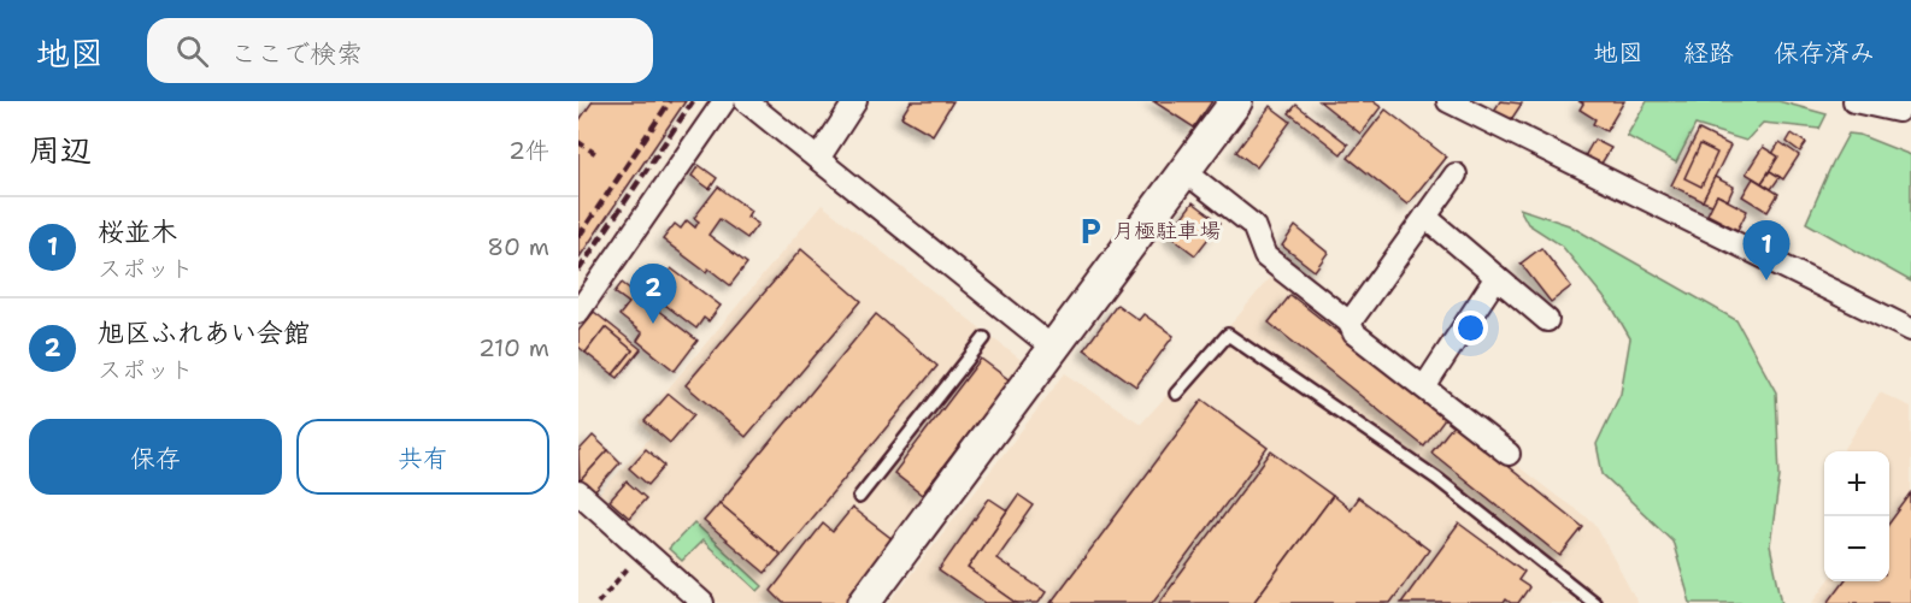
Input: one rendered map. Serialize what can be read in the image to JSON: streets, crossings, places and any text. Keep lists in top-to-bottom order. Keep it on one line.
{"places":{"parking":["月極駐車場"]},"page":{"header":"地図","search":"ここで検索","nav":["地図","経路","保存済み"],"heading":["周辺","2件"],"list":[{"mark":"1","name":"桜並木","note":"スポット","value":"80 m"},{"mark":"2","name":"旭区ふれあい会館","note":"スポット","value":"210 m"}],"pins":["1","2"],"buttons":["保存","共有"],"map_buttons":["+","−"]}}
